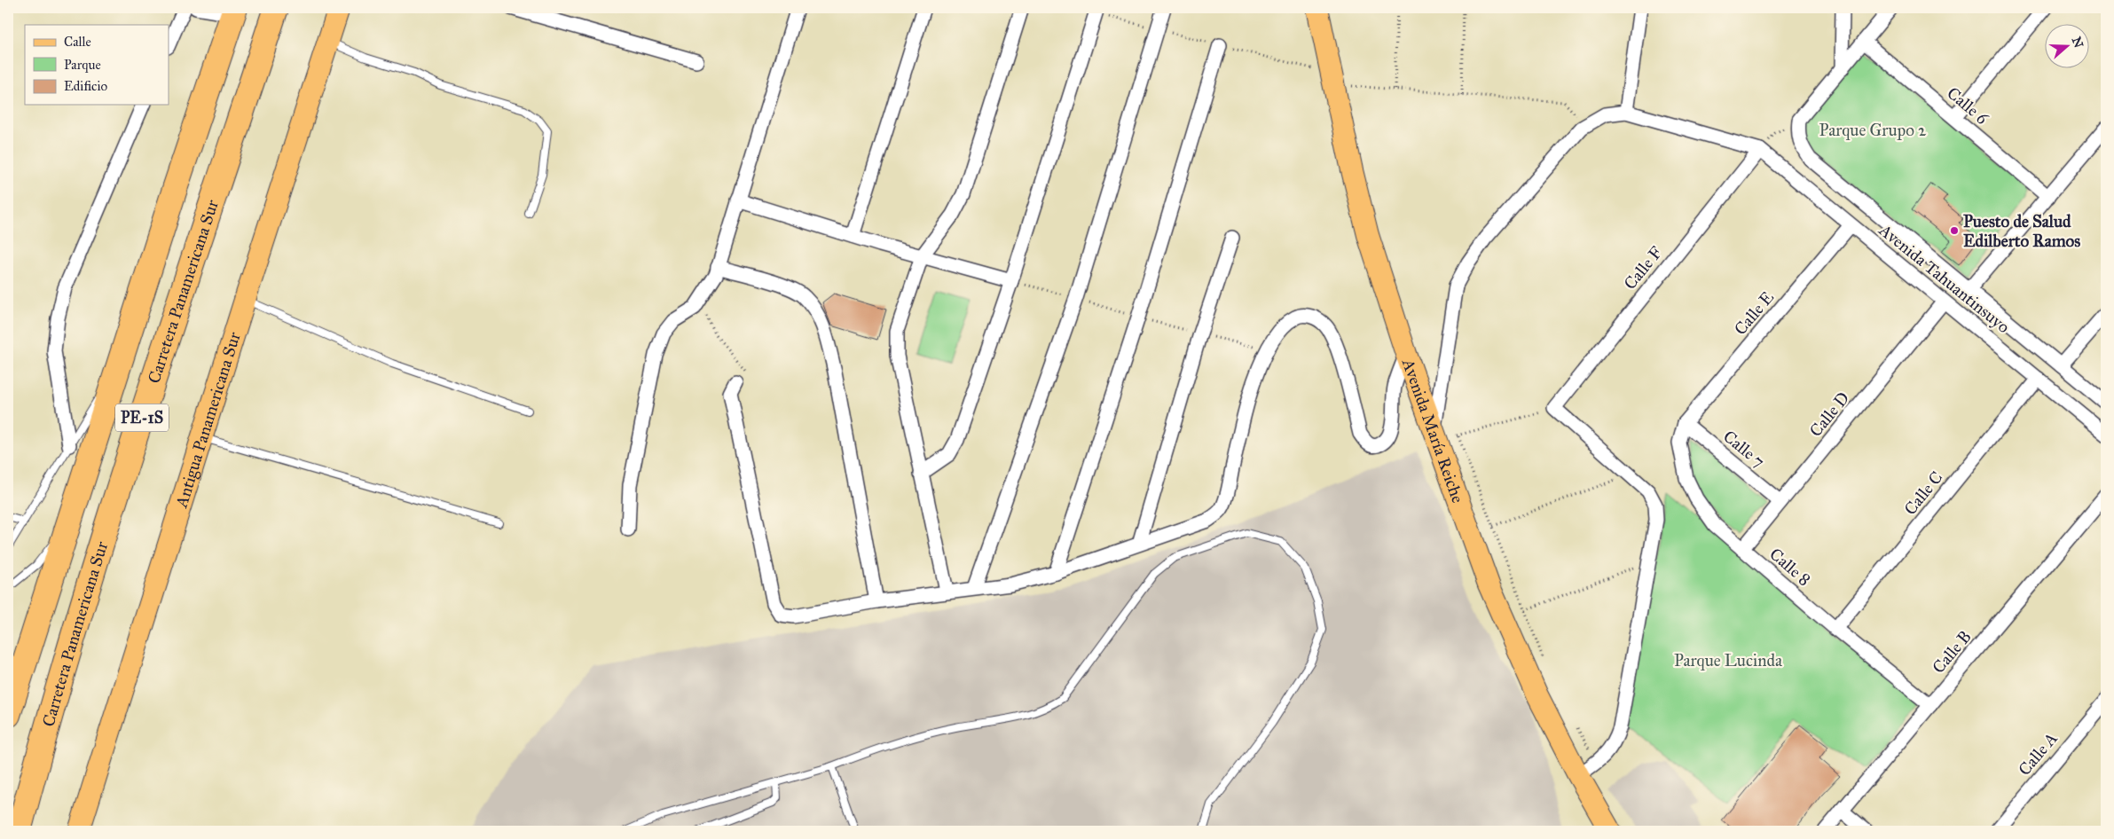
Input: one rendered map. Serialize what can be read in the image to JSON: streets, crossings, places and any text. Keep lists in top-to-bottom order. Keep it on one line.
{"streets":{"highway":["Carretera Panamericana Sur","PE-1S"],"main road":["Antigua Panamericana Sur","Avenida María Reiche"],"street":["Calle 6","Calle F","Avenida Tahuantinsuyo","Calle E","Calle D","Calle 7","Calle C","Calle 8","Calle B","Calle A"]},"crossings":[["Calle F","Avenida Tahuantinsuyo"],["Avenida Tahuantinsuyo","Calle E"],["Avenida Tahuantinsuyo","Calle D"],["Avenida Tahuantinsuyo","Calle C"],["Calle E","Calle 7"],["Calle E","Calle 8"],["Calle D","Calle 7"],["Calle D","Calle 8"],["Calle 7","Calle 8"],["Calle C","Calle 8"],["Calle 8","Calle B"]],"parks":["Parque Grupo 2","Parque Lucinda"],"places":["Puesto de Salud Edilberto Ramos"],"legend":["Calle","Parque","Edificio"],"north":"right"}
